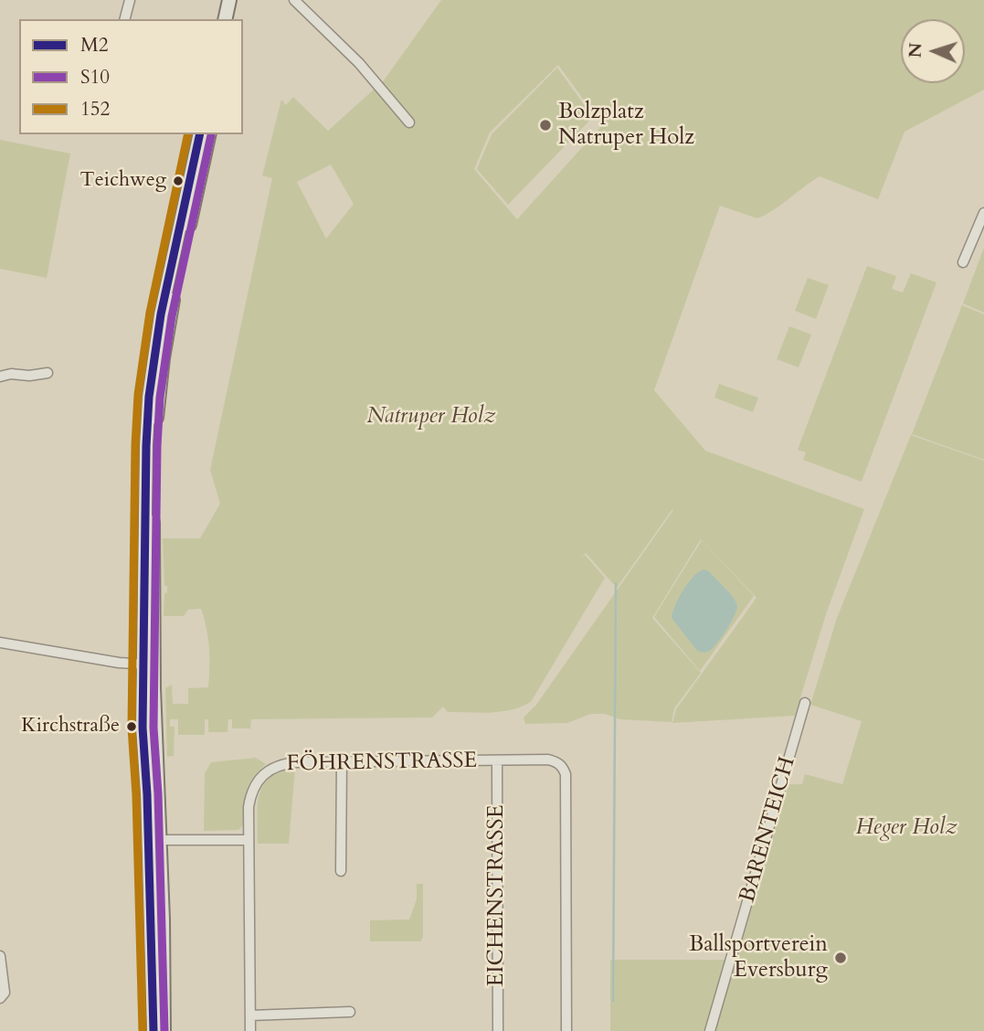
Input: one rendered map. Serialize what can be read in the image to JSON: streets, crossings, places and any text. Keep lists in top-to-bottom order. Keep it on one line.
{"streets":{"street":["FÖHRENSTRASSE","BARENTEICH","EICHENSTRASSE"]},"crossings":[["FÖHRENSTRASSE","EICHENSTRASSE"]],"parks":["Natruper Holz","Heger Holz"],"places":["Bolzplatz Natruper Holz","Teichweg","Kirchstraße","Ballsportverein Eversburg"],"lines":["transit line M2","transit line 152","transit line S10"],"legend":["M2","S10","152"],"north":"left"}
